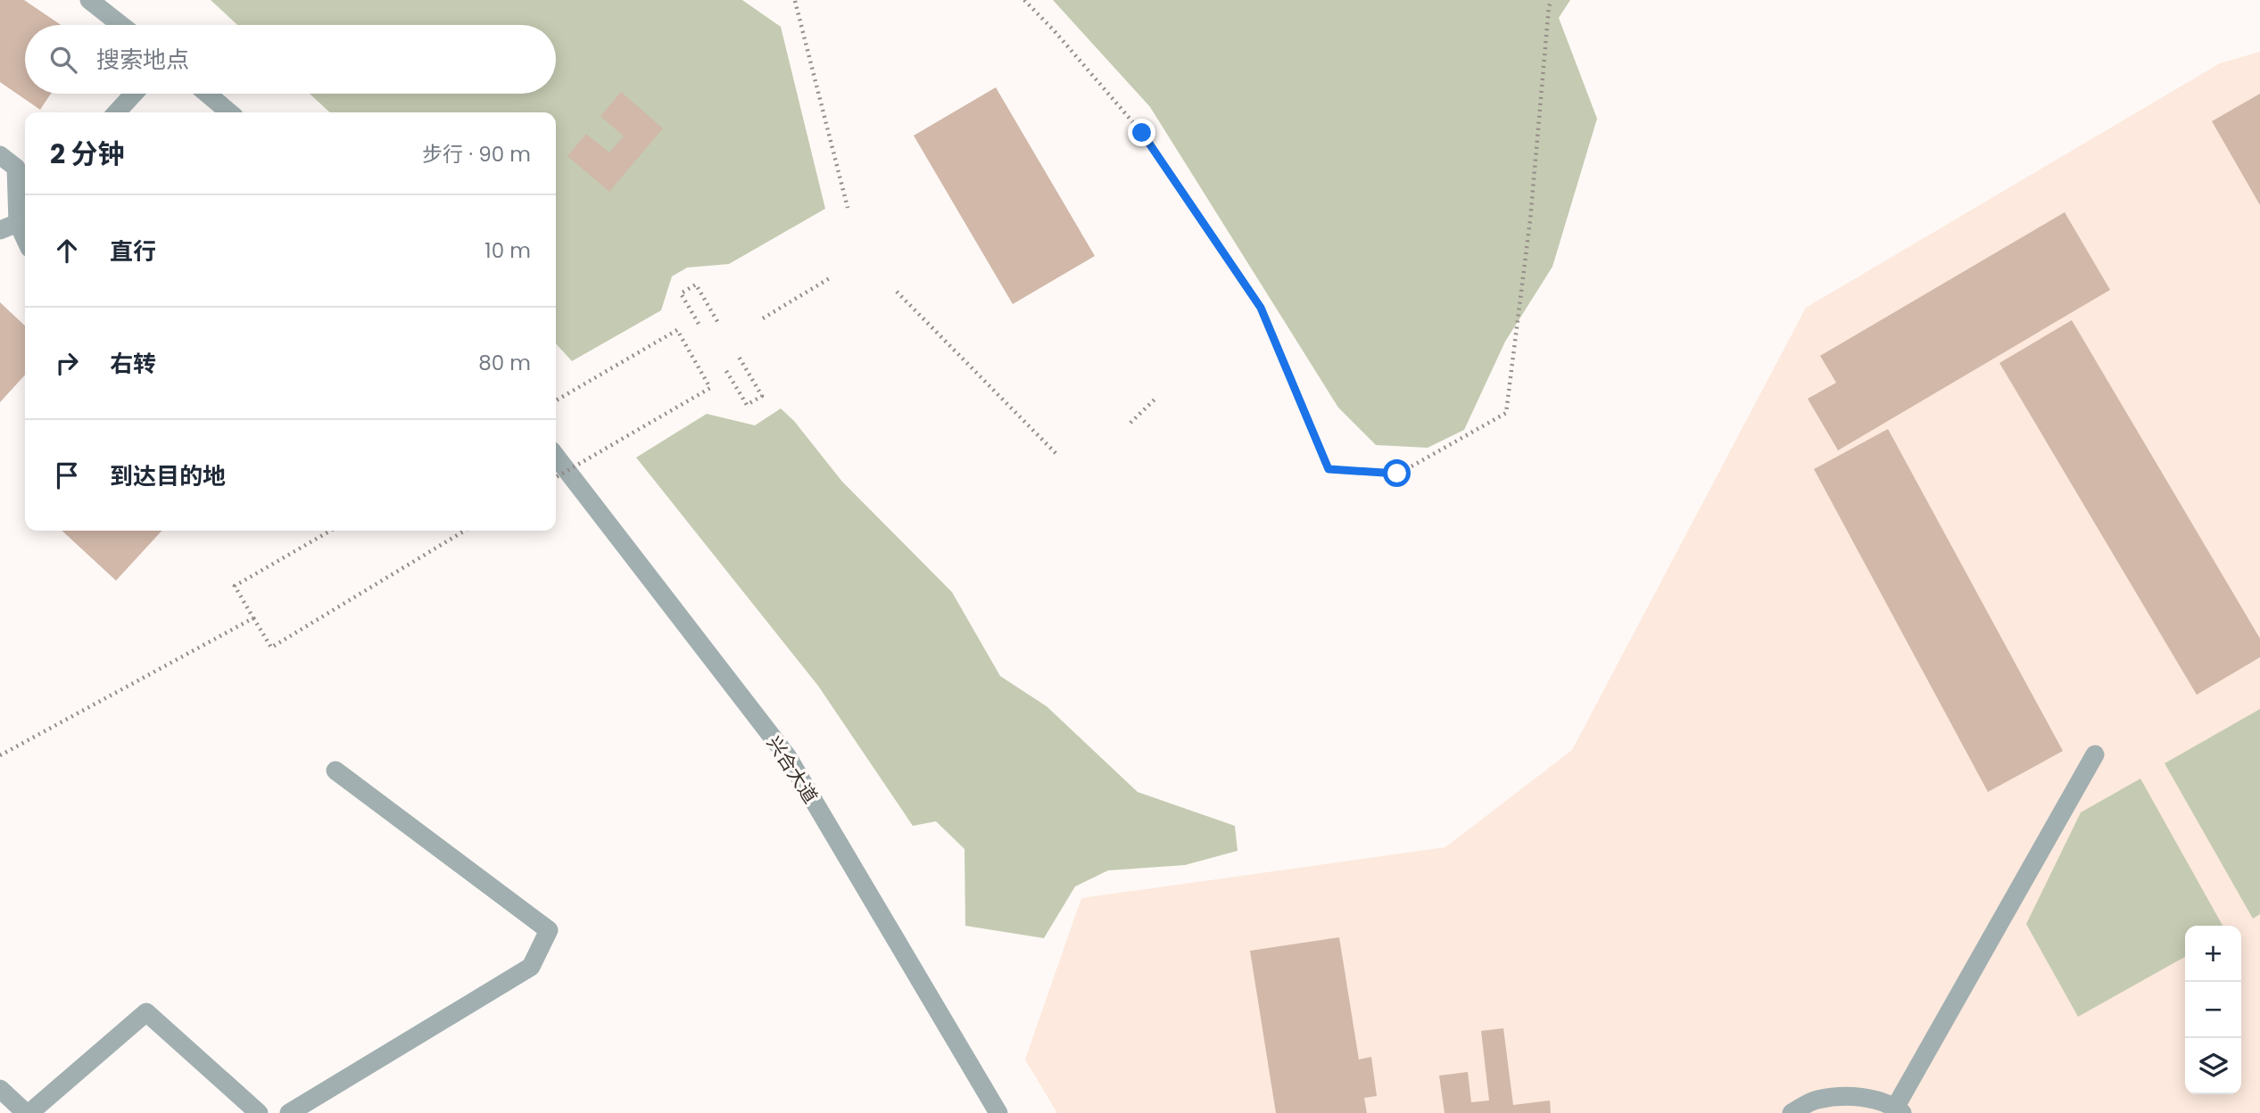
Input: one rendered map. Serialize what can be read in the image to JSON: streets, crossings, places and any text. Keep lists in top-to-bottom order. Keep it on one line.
{"streets":{"street":["兴合大道"]},"page":{"search":"搜索地点","heading":["2 分钟","步行 · 90 m"],"list":[["直行","10 m"],["右转","80 m"],"到达目的地"],"map_buttons":["+","−"]}}
